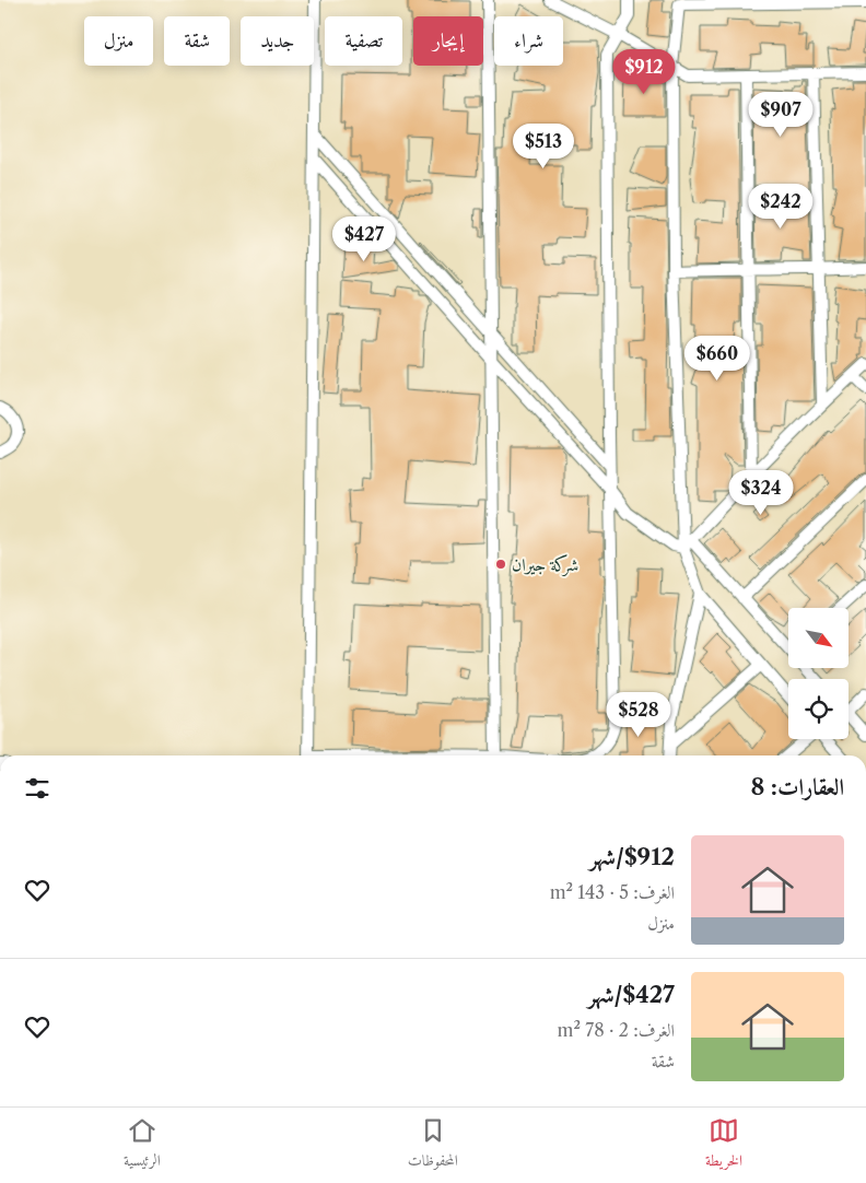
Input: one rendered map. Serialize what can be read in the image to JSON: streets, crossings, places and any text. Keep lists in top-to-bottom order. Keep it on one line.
{"places":["شركة جيران"],"north":"bottom right","page":{"chip":["شراء","إيجار","تصفية","جديد","شقة","منزل"],"price":["$912","$907","$513","$242","$427","$660","$324","$528"],"heading":"العقارات: 8","list":[{"name":"$912/شهر","note":"الغرف: 5 · 143 m² · منزل"},{"name":"$427/شهر","note":"الغرف: 2 · 78 m² · شقة"}],"tabs":["الخريطة","المحفوظات","الرئيسية"]}}
